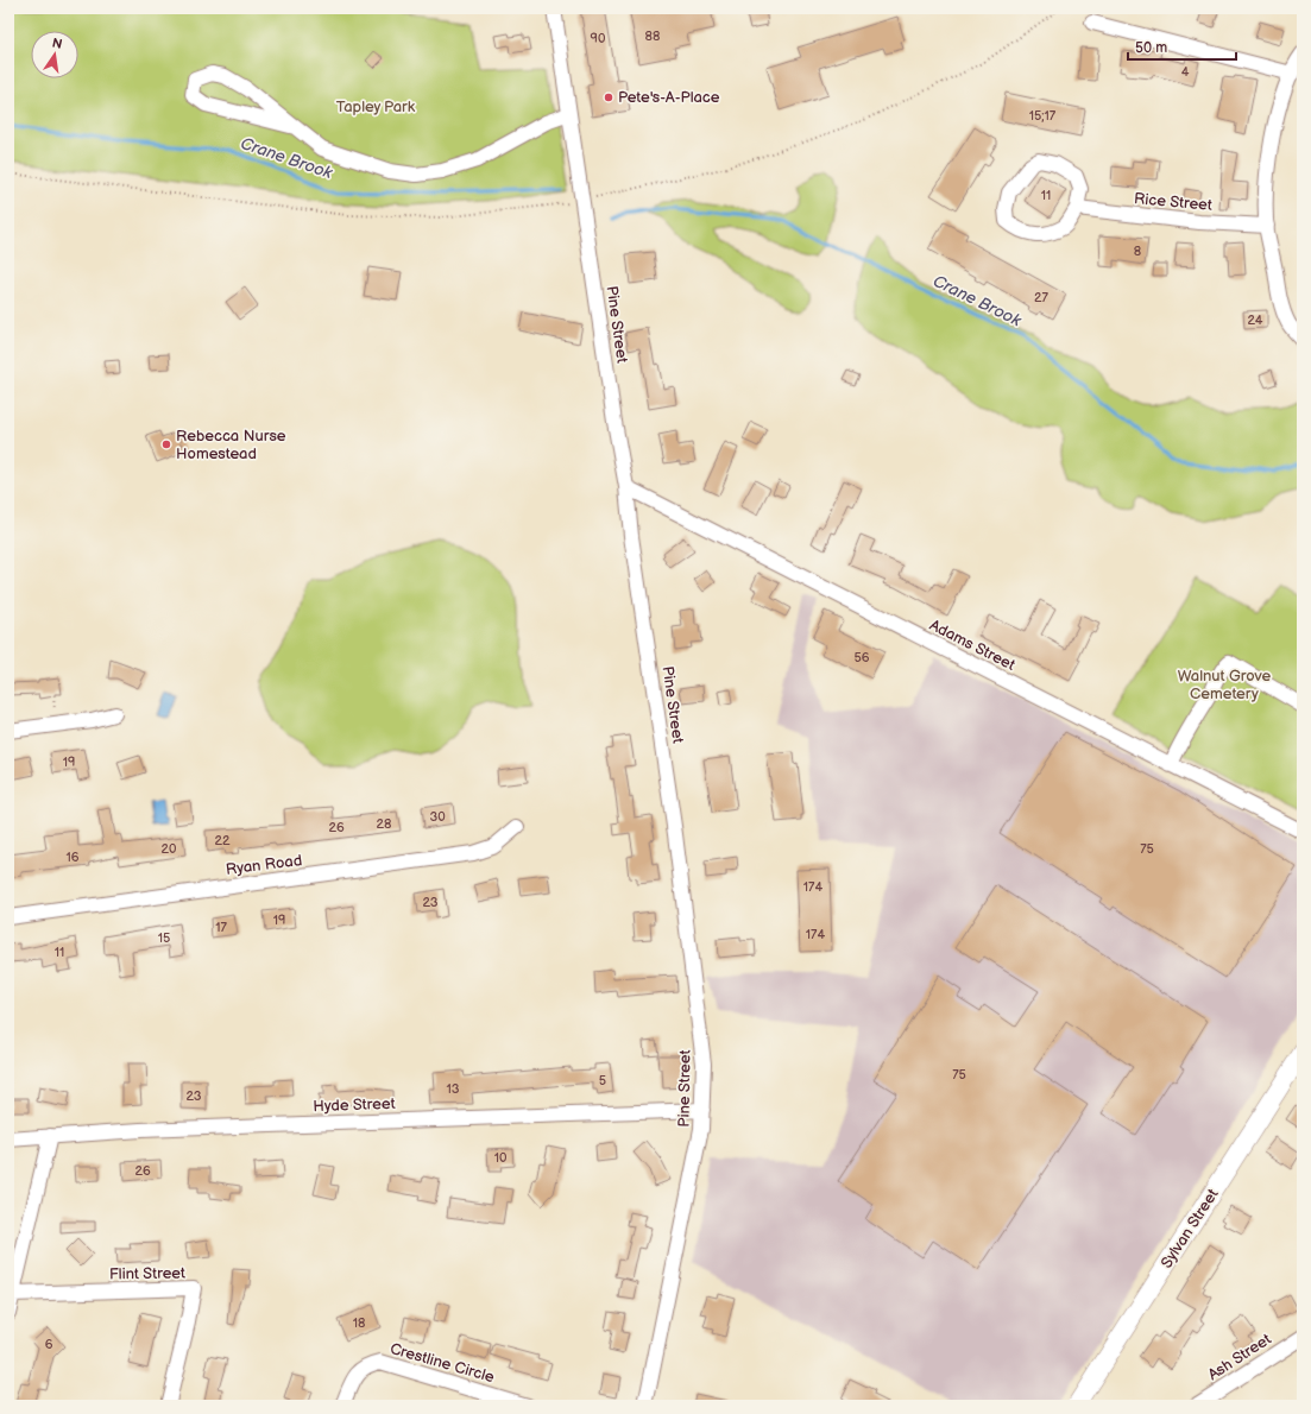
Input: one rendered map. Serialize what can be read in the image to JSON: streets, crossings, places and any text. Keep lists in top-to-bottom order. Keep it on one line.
{"streets":{"main road":["Sylvan Street"],"street":["Rice Street","Pine Street","Adams Street","Ryan Road","Hyde Street","Flint Street","Ash Street","Crestline Circle"]},"crossings":[["Pine Street","Adams Street"],["Pine Street","Hyde Street"]],"water":["Crane Brook"],"parks":["Tapley Park","Walnut Grove Cemetery"],"places":["Pete's-A-Place","Rebecca Nurse Homestead"],"house_numbers":["88","90","4","15;17","11","8","27","24","56","19","30","28","26","22","20","75","16","174","23","19","17","174","15","11","75","5","13","23","10","26","18","6"],"scale_bar":"50 m","north":"top"}
